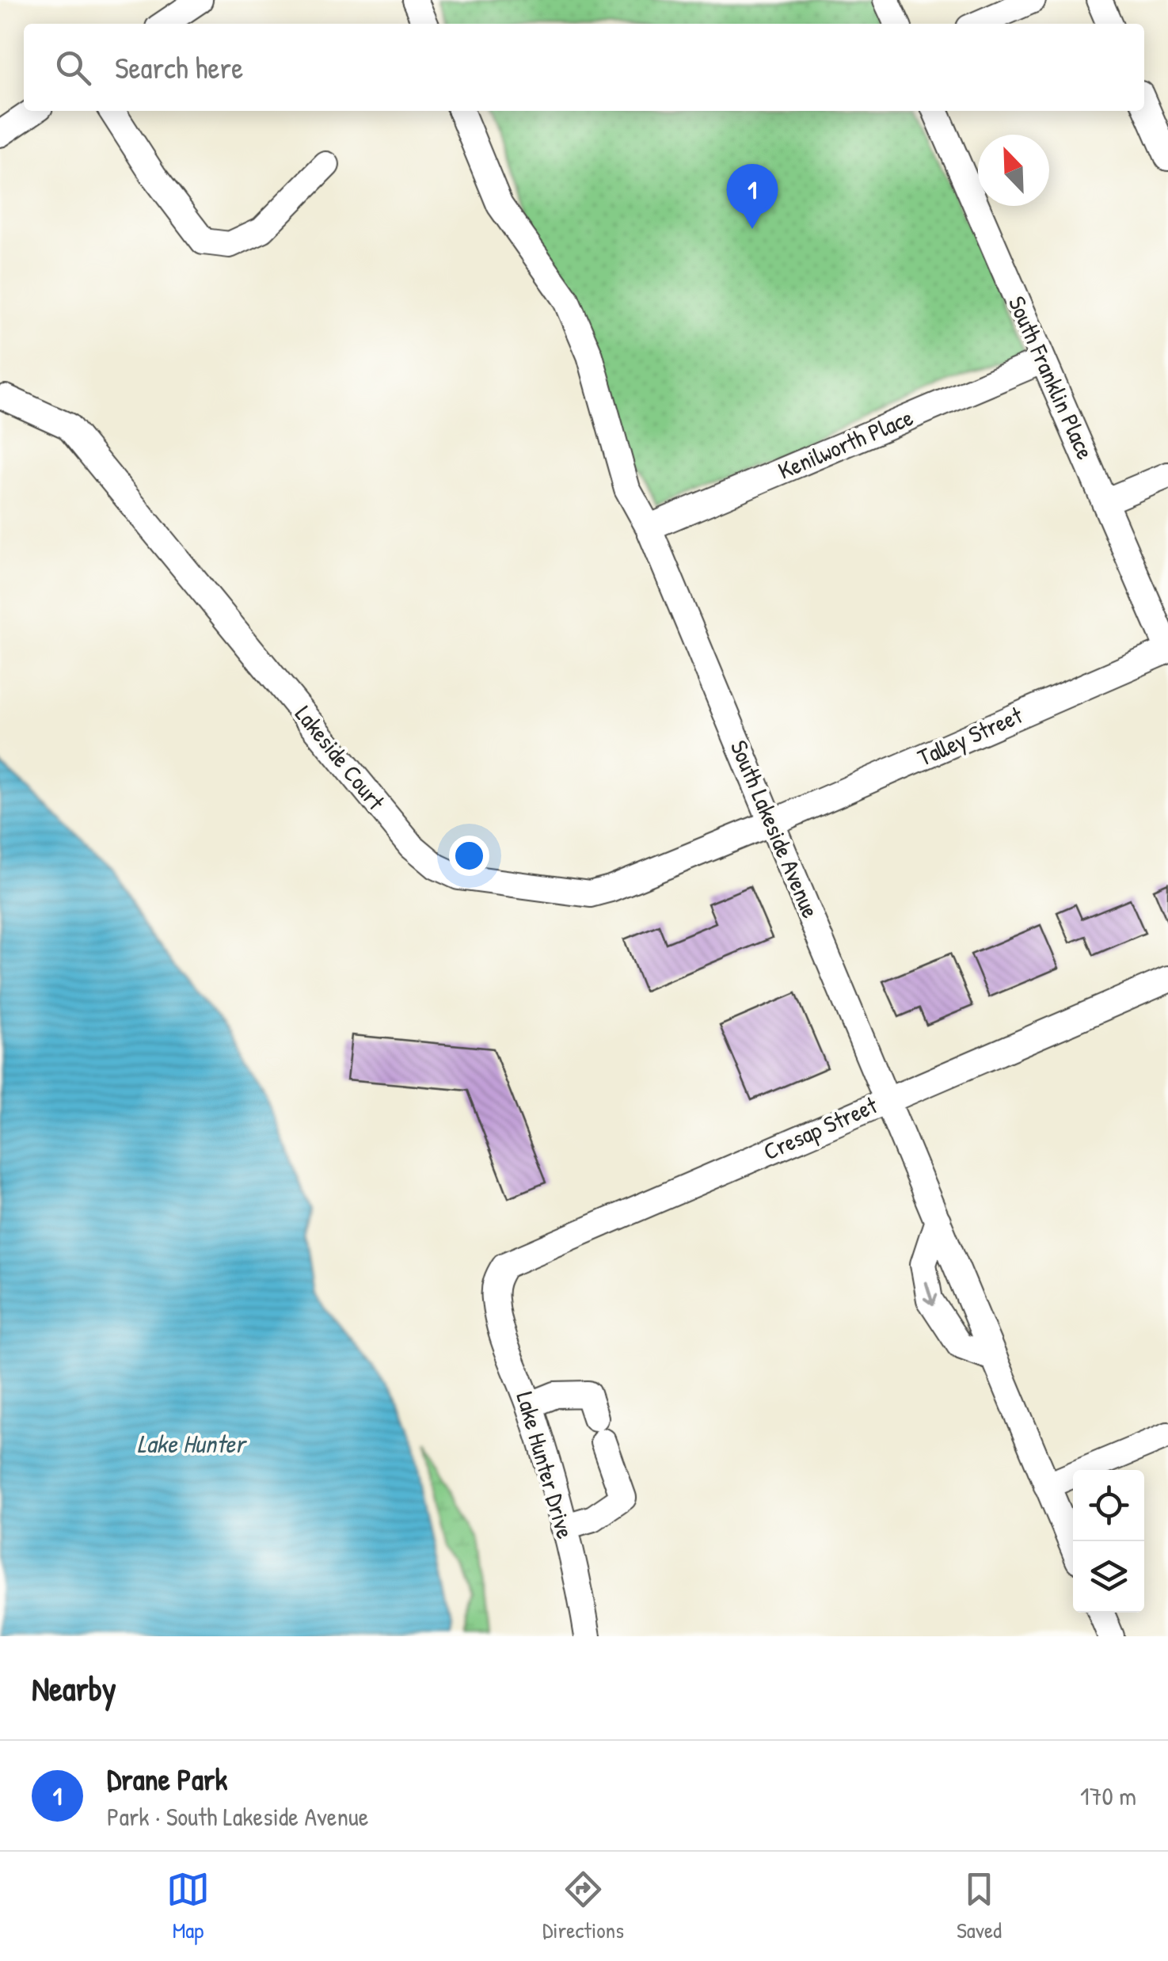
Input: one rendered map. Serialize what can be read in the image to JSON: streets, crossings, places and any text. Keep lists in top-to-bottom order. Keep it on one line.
{"streets":{"street":["South Franklin Place","Kenilworth Place","Talley Street","Lakeside Court","South Lakeside Avenue","Cresap Street","Lake Hunter Drive"]},"crossings":[["South Franklin Place","Kenilworth Place"],["South Franklin Place","Talley Street"],["Kenilworth Place","South Lakeside Avenue"],["Talley Street","Lakeside Court"],["Talley Street","South Lakeside Avenue"],["Lakeside Court","South Lakeside Avenue"],["South Lakeside Avenue","Cresap Street"],["Cresap Street","Lake Hunter Drive"]],"water":["Lake Hunter"],"north":"top left","page":{"search":"Search here","pins":"1","heading":"Nearby","list":[{"mark":"1","name":"Drane Park","note":"Park · South Lakeside Avenue","value":"170 m"}],"nav":["Map","Directions","Saved"]}}
